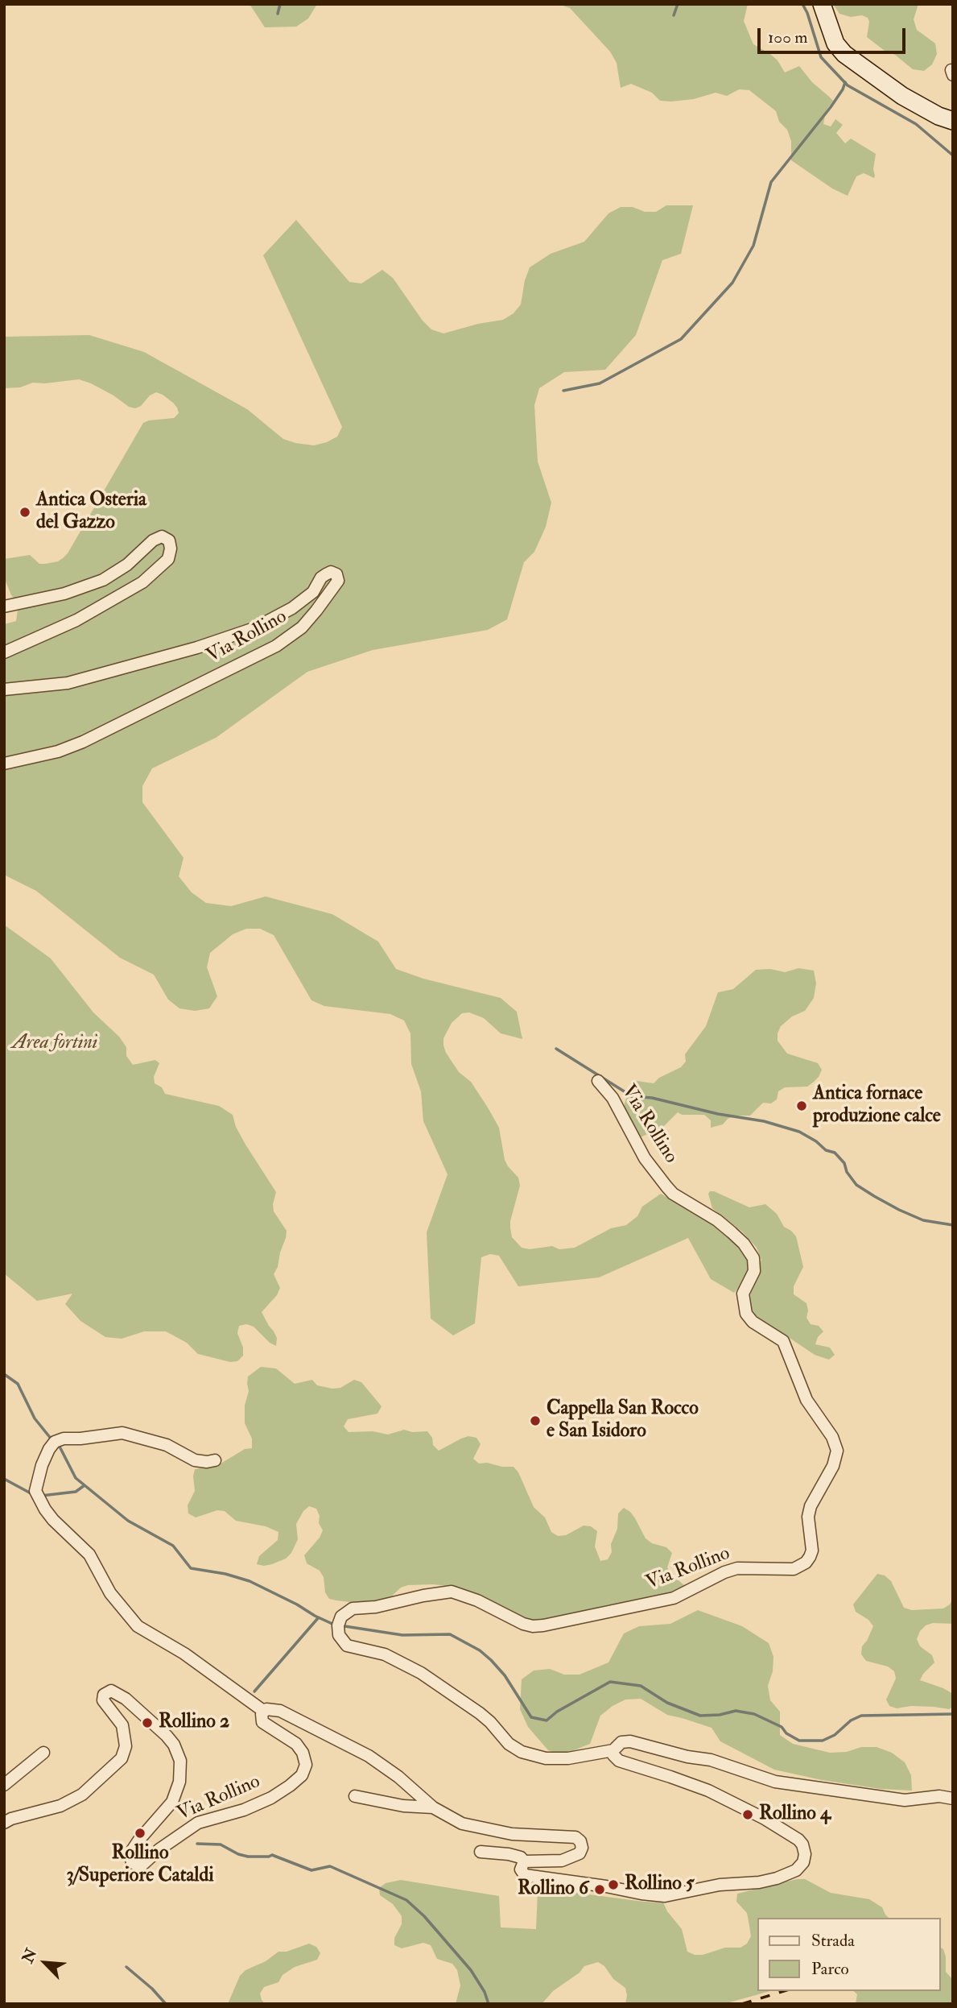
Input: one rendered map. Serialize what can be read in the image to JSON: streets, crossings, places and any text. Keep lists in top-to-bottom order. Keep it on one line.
{"streets":{"street":["Via Rollino"]},"parks":["Area fortini"],"places":["Antica Osteria del Gazzo","Antica fornace produzione calce","Cappella San Rocco e San Isidoro","Rollino 2","Rollino 4","Rollino 3/Superiore Cataldi","Rollino 5","Rollino 6"],"legend":["Strada","Parco"],"scale_bar":"100 m","north":"top left"}
